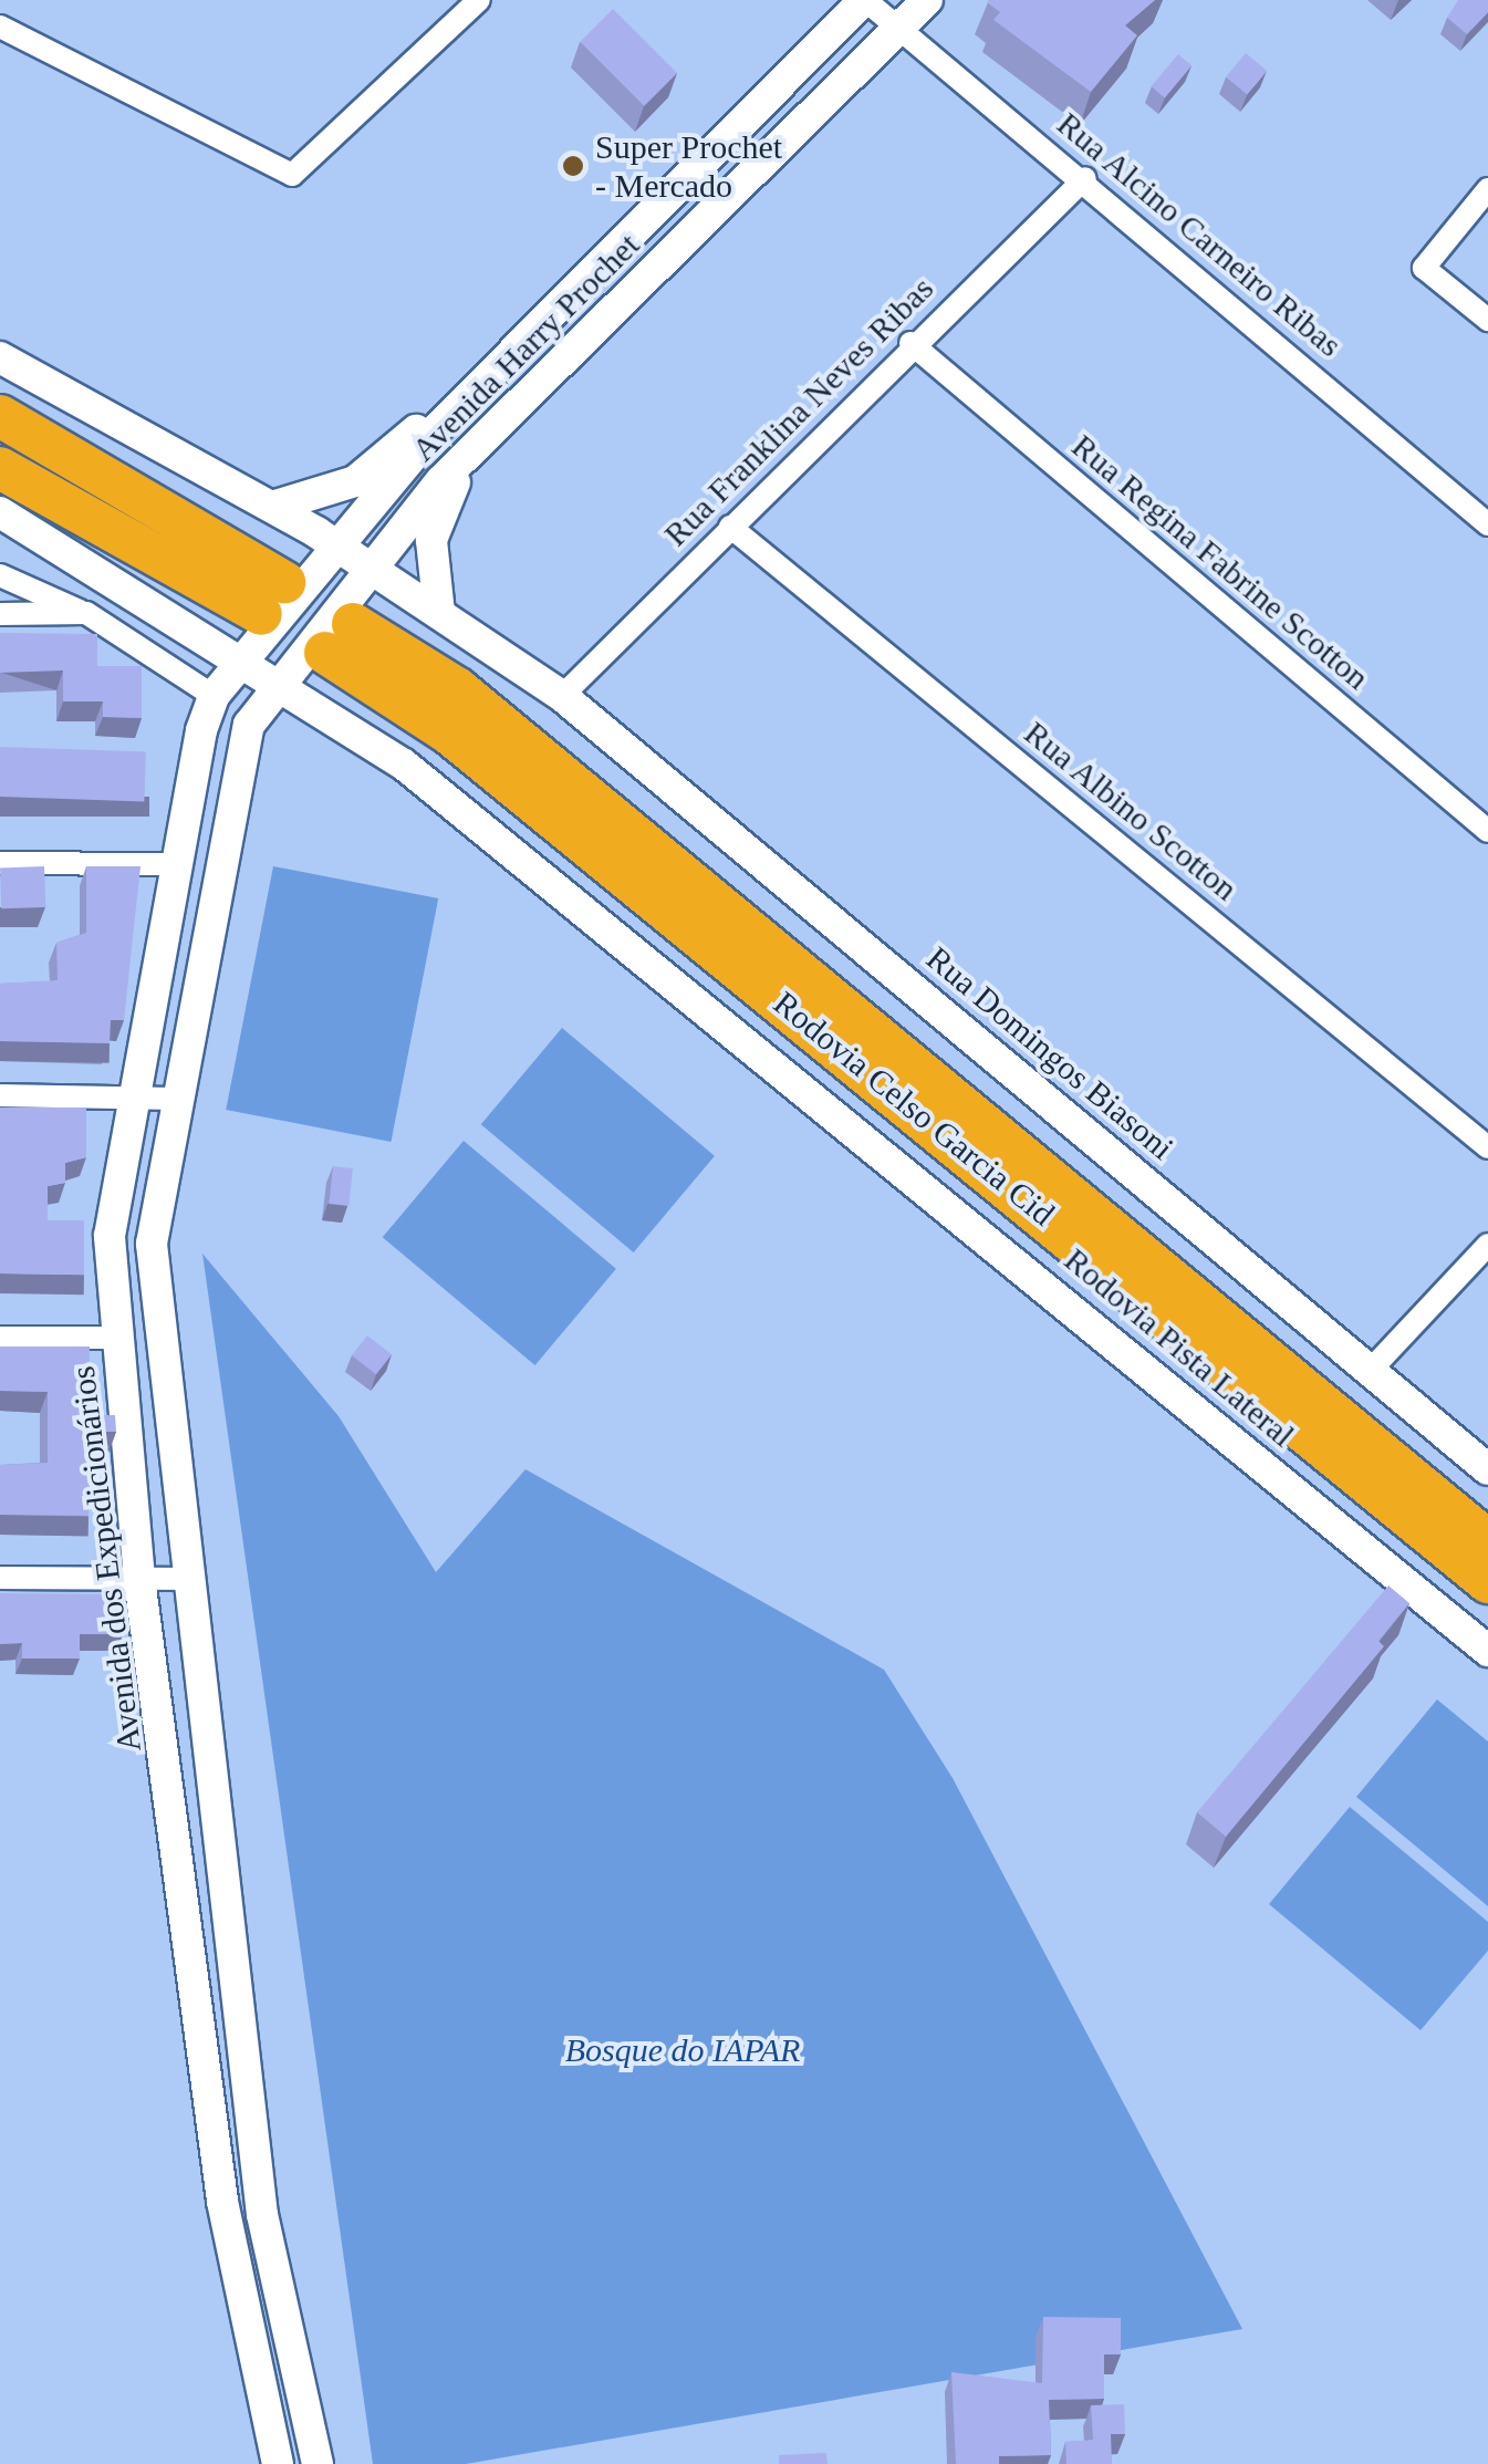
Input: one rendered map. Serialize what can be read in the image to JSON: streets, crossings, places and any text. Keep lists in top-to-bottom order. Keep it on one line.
{"streets":{"highway":["Rodovia Celso Garcia Cid"],"street":["Rua Alcino Carneiro Ribas","Avenida Harry Prochet","Rua Franklina Neves Ribas","Rua Regina Fabrine Scotton","Rua Albino Scotton","Rua Domingos Biasoni","Rodovia Pista Lateral","Avenida dos Expedicionários"]},"crossings":[["Rua Alcino Carneiro Ribas","Avenida Harry Prochet"],["Rua Alcino Carneiro Ribas","Rua Franklina Neves Ribas"],["Avenida Harry Prochet","Avenida dos Expedicionários"],["Rua Franklina Neves Ribas","Rua Regina Fabrine Scotton"],["Rua Franklina Neves Ribas","Rua Albino Scotton"],["Rua Franklina Neves Ribas","Rua Domingos Biasoni"]],"parks":["Bosque do IAPAR"],"places":["Super Prochet - Mercado"]}
